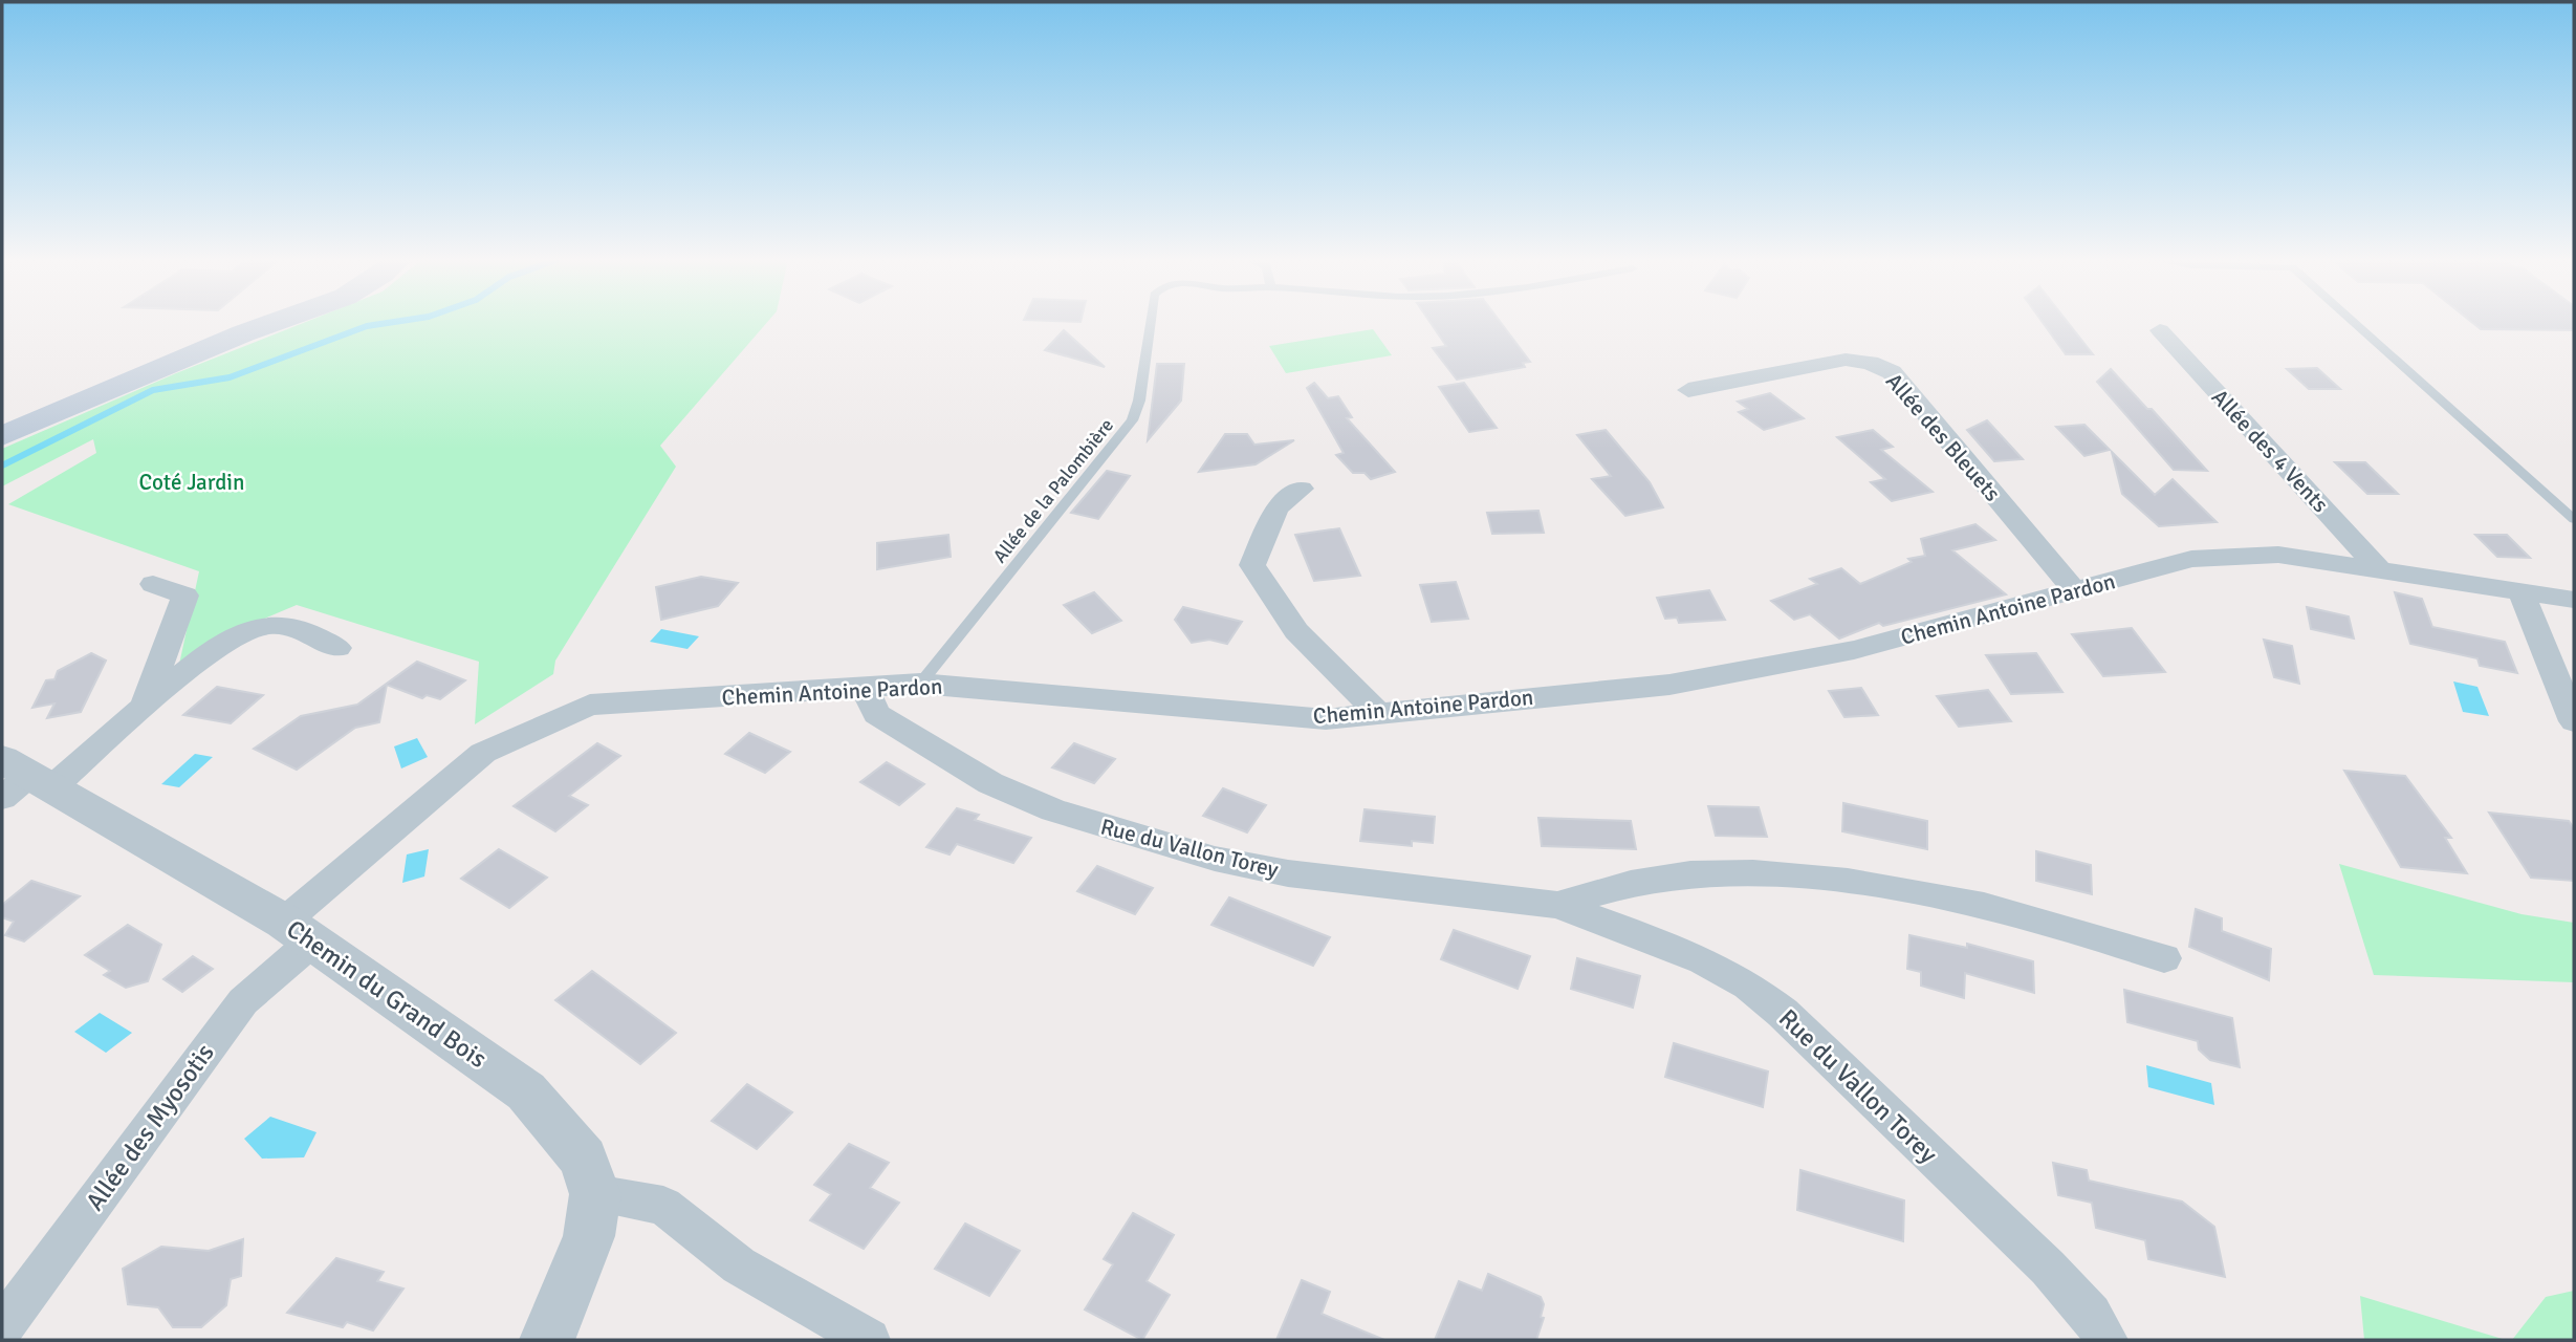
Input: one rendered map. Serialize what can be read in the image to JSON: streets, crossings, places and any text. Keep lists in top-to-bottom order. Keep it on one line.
{"streets":{"street":["Allée des Bleuets","Allée des 4 Vents","Chemin Antoine Pardon","Rue du Vallon Torey","Chemin du Grand Bois","Allée des Myosotis"],"lane":["Allée de la Palombière"]},"crossings":[["Allée des Bleuets","Chemin Antoine Pardon"],["Allée des 4 Vents","Chemin Antoine Pardon"],["Allée de la Palombière","Chemin Antoine Pardon"],["Chemin Antoine Pardon","Rue du Vallon Torey"],["Chemin Antoine Pardon","Chemin du Grand Bois"],["Chemin Antoine Pardon","Allée des Myosotis"],["Chemin du Grand Bois","Allée des Myosotis"]],"parks":["Coté Jardin"]}
